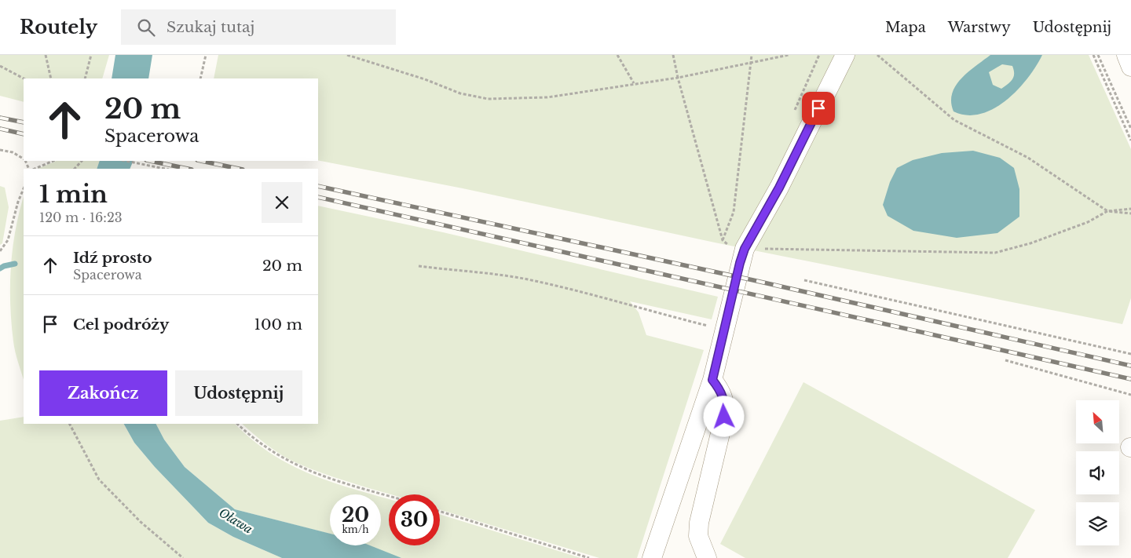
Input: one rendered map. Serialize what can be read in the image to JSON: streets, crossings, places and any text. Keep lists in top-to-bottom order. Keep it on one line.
{"water":["Oława"],"north":"top left","page":{"header":"Routely","search":"Szukaj tutaj","nav":["Mapa","Warstwy","Udostępnij"],"turn":["20 m","Spacerowa"],"heading":["1 min","120 m · 16:23"],"list":[{"name":"Idź prosto","note":"Spacerowa","value":"20 m"},{"name":"Cel podróży","value":"100 m"}],"buttons":["Zakończ","Udostępnij"],"speed":"20 km/h","limit":"30"}}
